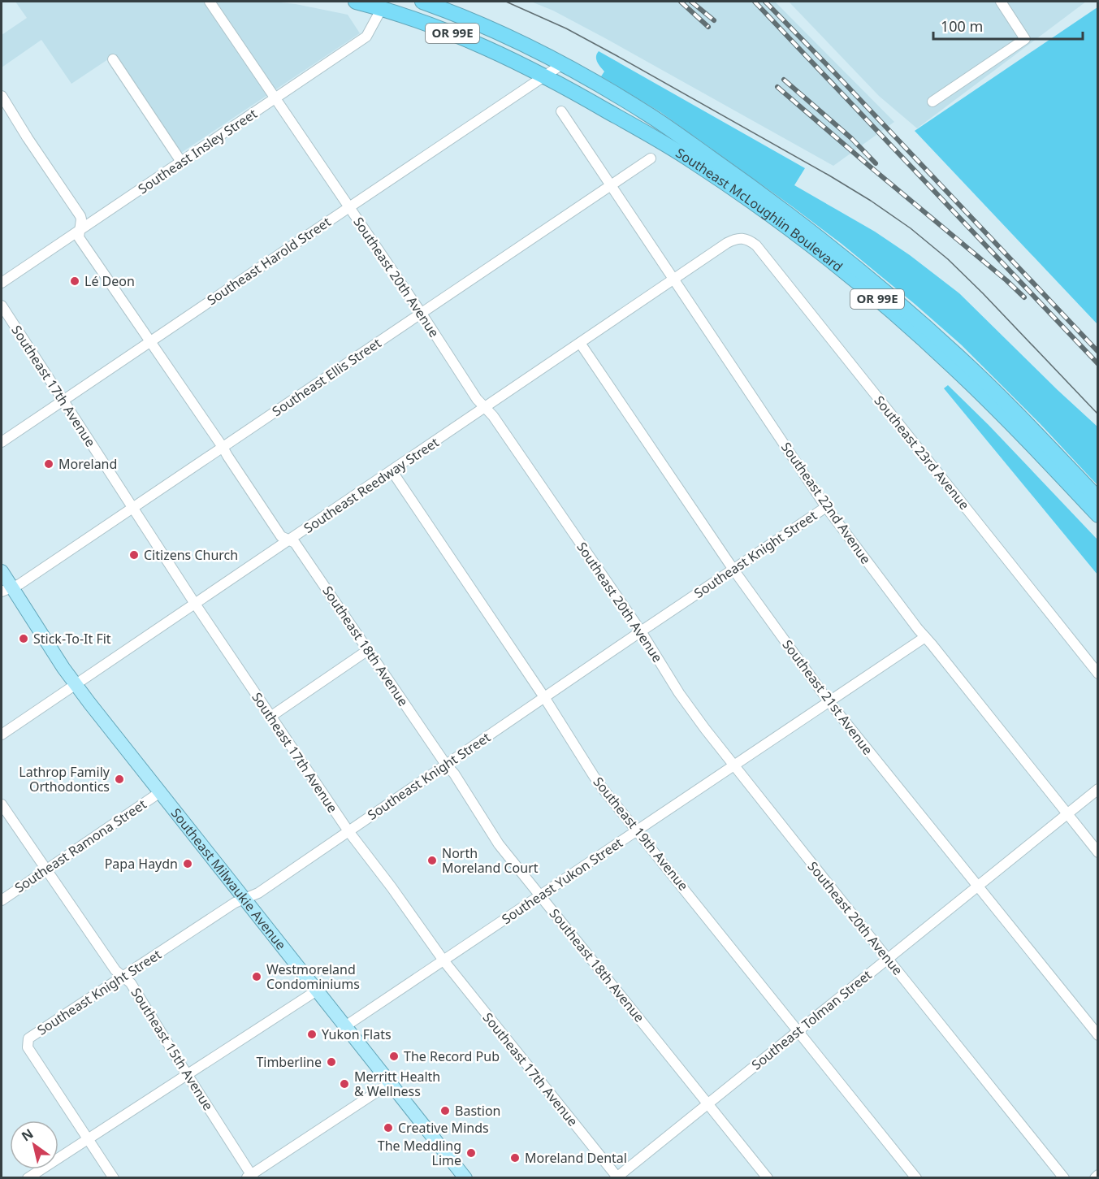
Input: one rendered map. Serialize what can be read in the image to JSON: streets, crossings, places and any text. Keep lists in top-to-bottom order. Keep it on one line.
{"streets":{"highway":["OR 99E","Southeast McLoughlin Boulevard"],"main road":["Southeast Milwaukie Avenue"],"street":["Southeast Insley Street","Southeast Harold Street","Southeast 20th Avenue","Southeast Ellis Street","Southeast 17th Avenue","Southeast 23rd Avenue","Southeast Reedway Street","Southeast 22nd Avenue","Southeast Knight Street","Southeast 18th Avenue","Southeast 21st Avenue","Southeast 19th Avenue","Southeast Ramona Street","Southeast Yukon Street","Southeast Tolman Street","Southeast 15th Avenue"]},"crossings":[["Southeast Insley Street","Southeast McLoughlin Boulevard"],["Southeast Insley Street","Southeast 20th Avenue"],["Southeast Insley Street","Southeast 18th Avenue"],["Southeast McLoughlin Boulevard","Southeast Harold Street"],["Southeast Harold Street","Southeast 20th Avenue"],["Southeast Harold Street","Southeast 17th Avenue"],["Southeast Harold Street","Southeast 18th Avenue"],["Southeast 20th Avenue","Southeast Ellis Street"],["Southeast 20th Avenue","Southeast Reedway Street"],["Southeast 20th Avenue","Southeast Knight Street"],["Southeast 20th Avenue","Southeast Yukon Street"],["Southeast 20th Avenue","Southeast Tolman Street"],["Southeast Ellis Street","Southeast 17th Avenue"],["Southeast Ellis Street","Southeast 22nd Avenue"],["Southeast Ellis Street","Southeast 18th Avenue"],["Southeast Ellis Street","Southeast Milwaukie Avenue"],["Southeast 17th Avenue","Southeast Reedway Street"],["Southeast 17th Avenue","Southeast Knight Street"],["Southeast 17th Avenue","Southeast Yukon Street"],["Southeast 17th Avenue","Southeast Tolman Street"],["Southeast 23rd Avenue","Southeast Reedway Street"],["Southeast Reedway Street","Southeast 22nd Avenue"],["Southeast Reedway Street","Southeast 18th Avenue"],["Southeast Reedway Street","Southeast 21st Avenue"],["Southeast Reedway Street","Southeast 19th Avenue"],["Southeast Reedway Street","Southeast Milwaukie Avenue"],["Southeast 22nd Avenue","Southeast Knight Street"],["Southeast 22nd Avenue","Southeast Yukon Street"],["Southeast 22nd Avenue","Southeast Tolman Street"],["Southeast Knight Street","Southeast 18th Avenue"],["Southeast Knight Street","Southeast 21st Avenue"],["Southeast Knight Street","Southeast 19th Avenue"],["Southeast Knight Street","Southeast Milwaukie Avenue"],["Southeast Knight Street","Southeast 15th Avenue"],["Southeast 18th Avenue","Southeast Yukon Street"],["Southeast 18th Avenue","Southeast Tolman Street"],["Southeast 21st Avenue","Southeast Yukon Street"],["Southeast 21st Avenue","Southeast Tolman Street"],["Southeast 19th Avenue","Southeast Yukon Street"],["Southeast 19th Avenue","Southeast Tolman Street"],["Southeast Ramona Street","Southeast Milwaukie Avenue"],["Southeast Ramona Street","Southeast 15th Avenue"],["Southeast Milwaukie Avenue","Southeast Yukon Street"]],"places":["Lé Deon","Moreland","Citizens Church","Stick-To-It Fit","Lathrop Family Orthodontics","North Moreland Court","Papa Haydn","Westmoreland Condominiums","Yukon Flats","The Record Pub","Timberline","Merritt Health & Wellness","Bastion","Creative Minds","The Meddling Lime","Moreland Dental"],"scale_bar":"100 m","north":"top left"}
